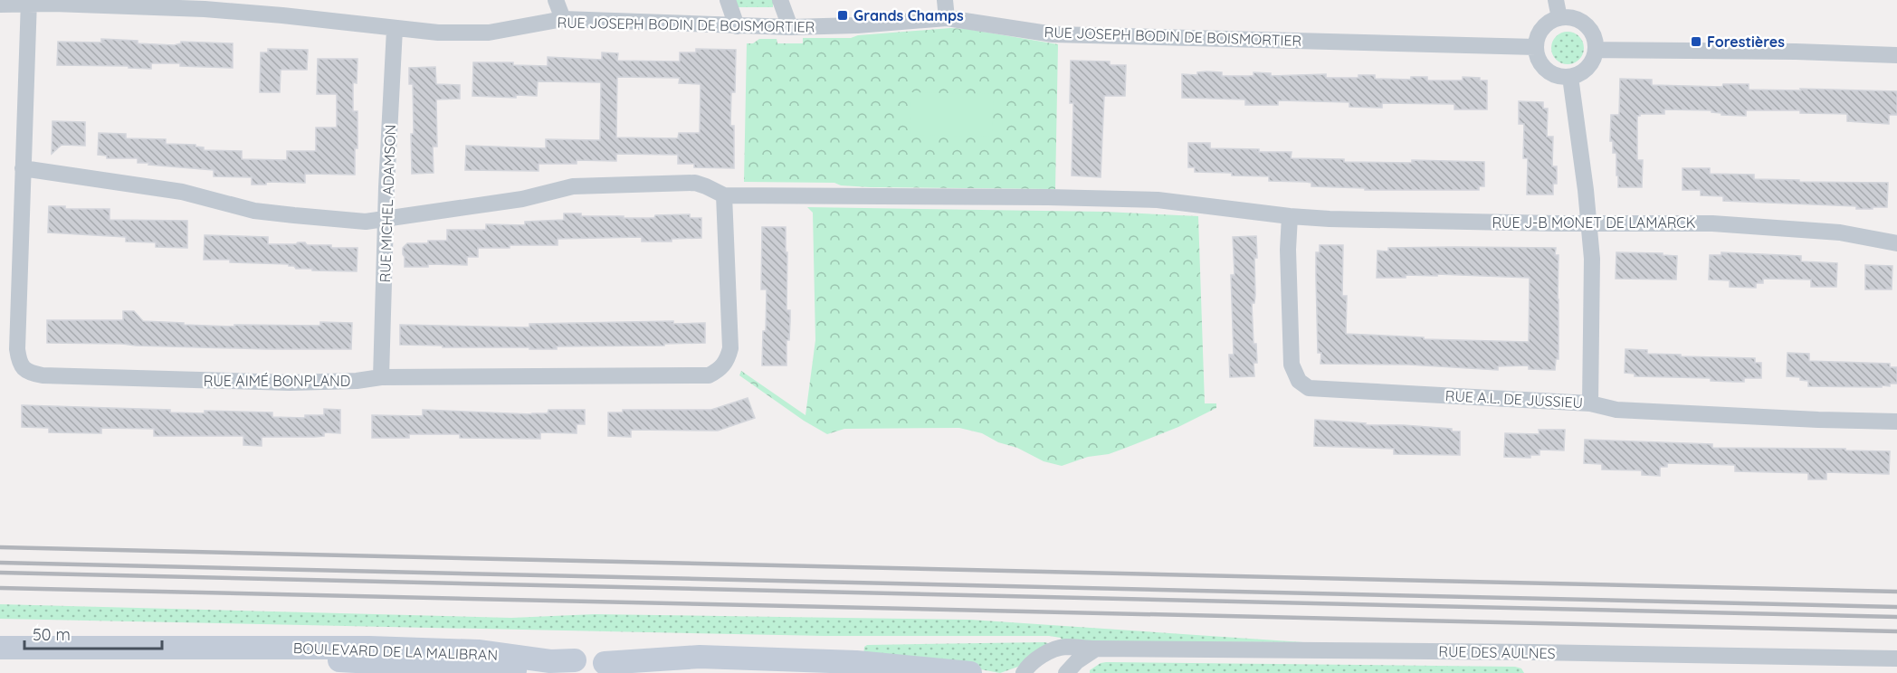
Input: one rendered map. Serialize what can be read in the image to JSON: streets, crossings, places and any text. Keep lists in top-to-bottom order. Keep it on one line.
{"streets":{"main road":["BOULEVARD DE LA MALIBRAN"],"street":["RUE JOSEPH BODIN DE BOISMORTIER","RUE MICHEL ADAMSON","RUE J-B MONET DE LAMARCK","RUE AIMÉ BONPLAND","RUE A.L. DE JUSSIEU","RUE DES AULNES"]},"crossings":[["RUE JOSEPH BODIN DE BOISMORTIER","RUE MICHEL ADAMSON"],["RUE JOSEPH BODIN DE BOISMORTIER","RUE AIMÉ BONPLAND"],["RUE MICHEL ADAMSON","RUE AIMÉ BONPLAND"],["RUE J-B MONET DE LAMARCK","RUE AIMÉ BONPLAND"],["RUE J-B MONET DE LAMARCK","RUE A.L. DE JUSSIEU"]],"places":{"transit":["Grands Champs","Forestières"]},"scale_bar":"50 m"}
